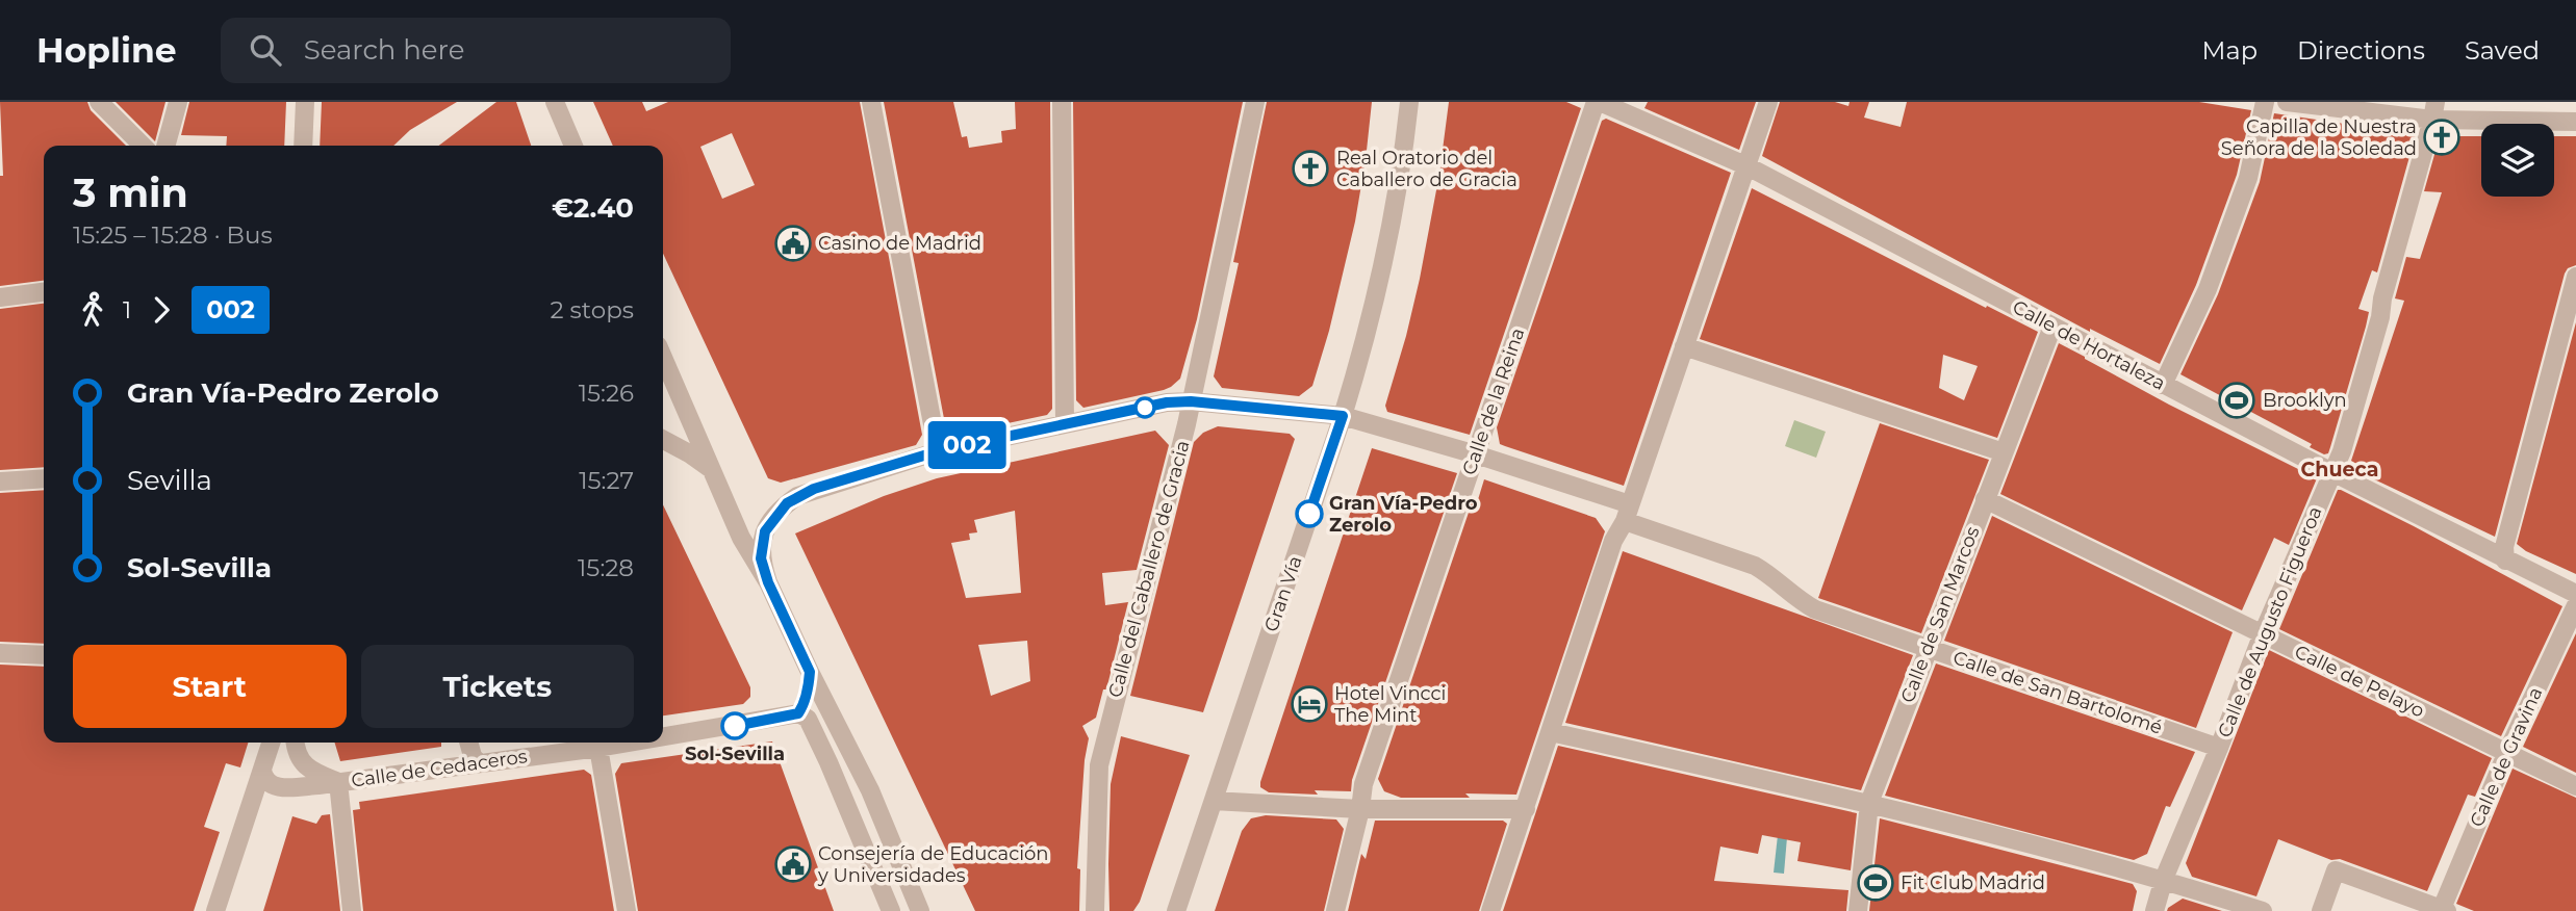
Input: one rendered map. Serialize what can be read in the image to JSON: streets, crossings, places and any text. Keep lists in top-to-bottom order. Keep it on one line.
{"streets":{"street":["Calle de Hortaleza","Calle de la Reina","Calle del Caballero de Gracia","Gran Vía","Calle de San Marcos","Calle de Augusto Figueroa","Calle de Pelayo","Calle de San Bartolomé","Calle de Gravina","Calle de Cedaceros"]},"crossings":[["Calle de Hortaleza","Calle de la Reina"],["Calle de Hortaleza","Calle de San Marcos"],["Calle de Hortaleza","Calle de Augusto Figueroa"],["Calle de la Reina","Calle de San Bartolomé"],["Calle del Caballero de Gracia","Calle de San Bartolomé"],["Gran Vía","Calle de San Bartolomé"],["Calle de San Marcos","Calle de Pelayo"],["Calle de San Marcos","Calle de San Bartolomé"],["Calle de Augusto Figueroa","Calle de Pelayo"],["Calle de Augusto Figueroa","Calle de San Bartolomé"],["Calle de Pelayo","Calle de Gravina"]],"districts":["Chueca"],"places":{"church":["Capilla de Nuestra Señora de la Soledad","Real Oratorio del Caballero de Gracia"],"public building":["Casino de Madrid","Consejería de Educación y Universidades"],"sports":["Brooklyn","Fit Club Madrid"],"other":["Gran Vía-Pedro Zerolo","Sol-Sevilla"],"hotel":["Hotel Vincci The Mint"]},"lines":["bus line 002"],"page":{"header":"Hopline","search":"Search here","nav":["Map","Directions","Saved"],"on_map":"002","heading":["3 min","15:25 – 15:28 · Bus","€2.40"],"legs":["1","002","2 stops"],"list":[{"name":"Gran Vía-Pedro Zerolo","value":"15:26"},{"name":"Sevilla","value":"15:27"},{"name":"Sol-Sevilla","value":"15:28"}],"buttons":["Start","Tickets"]}}
